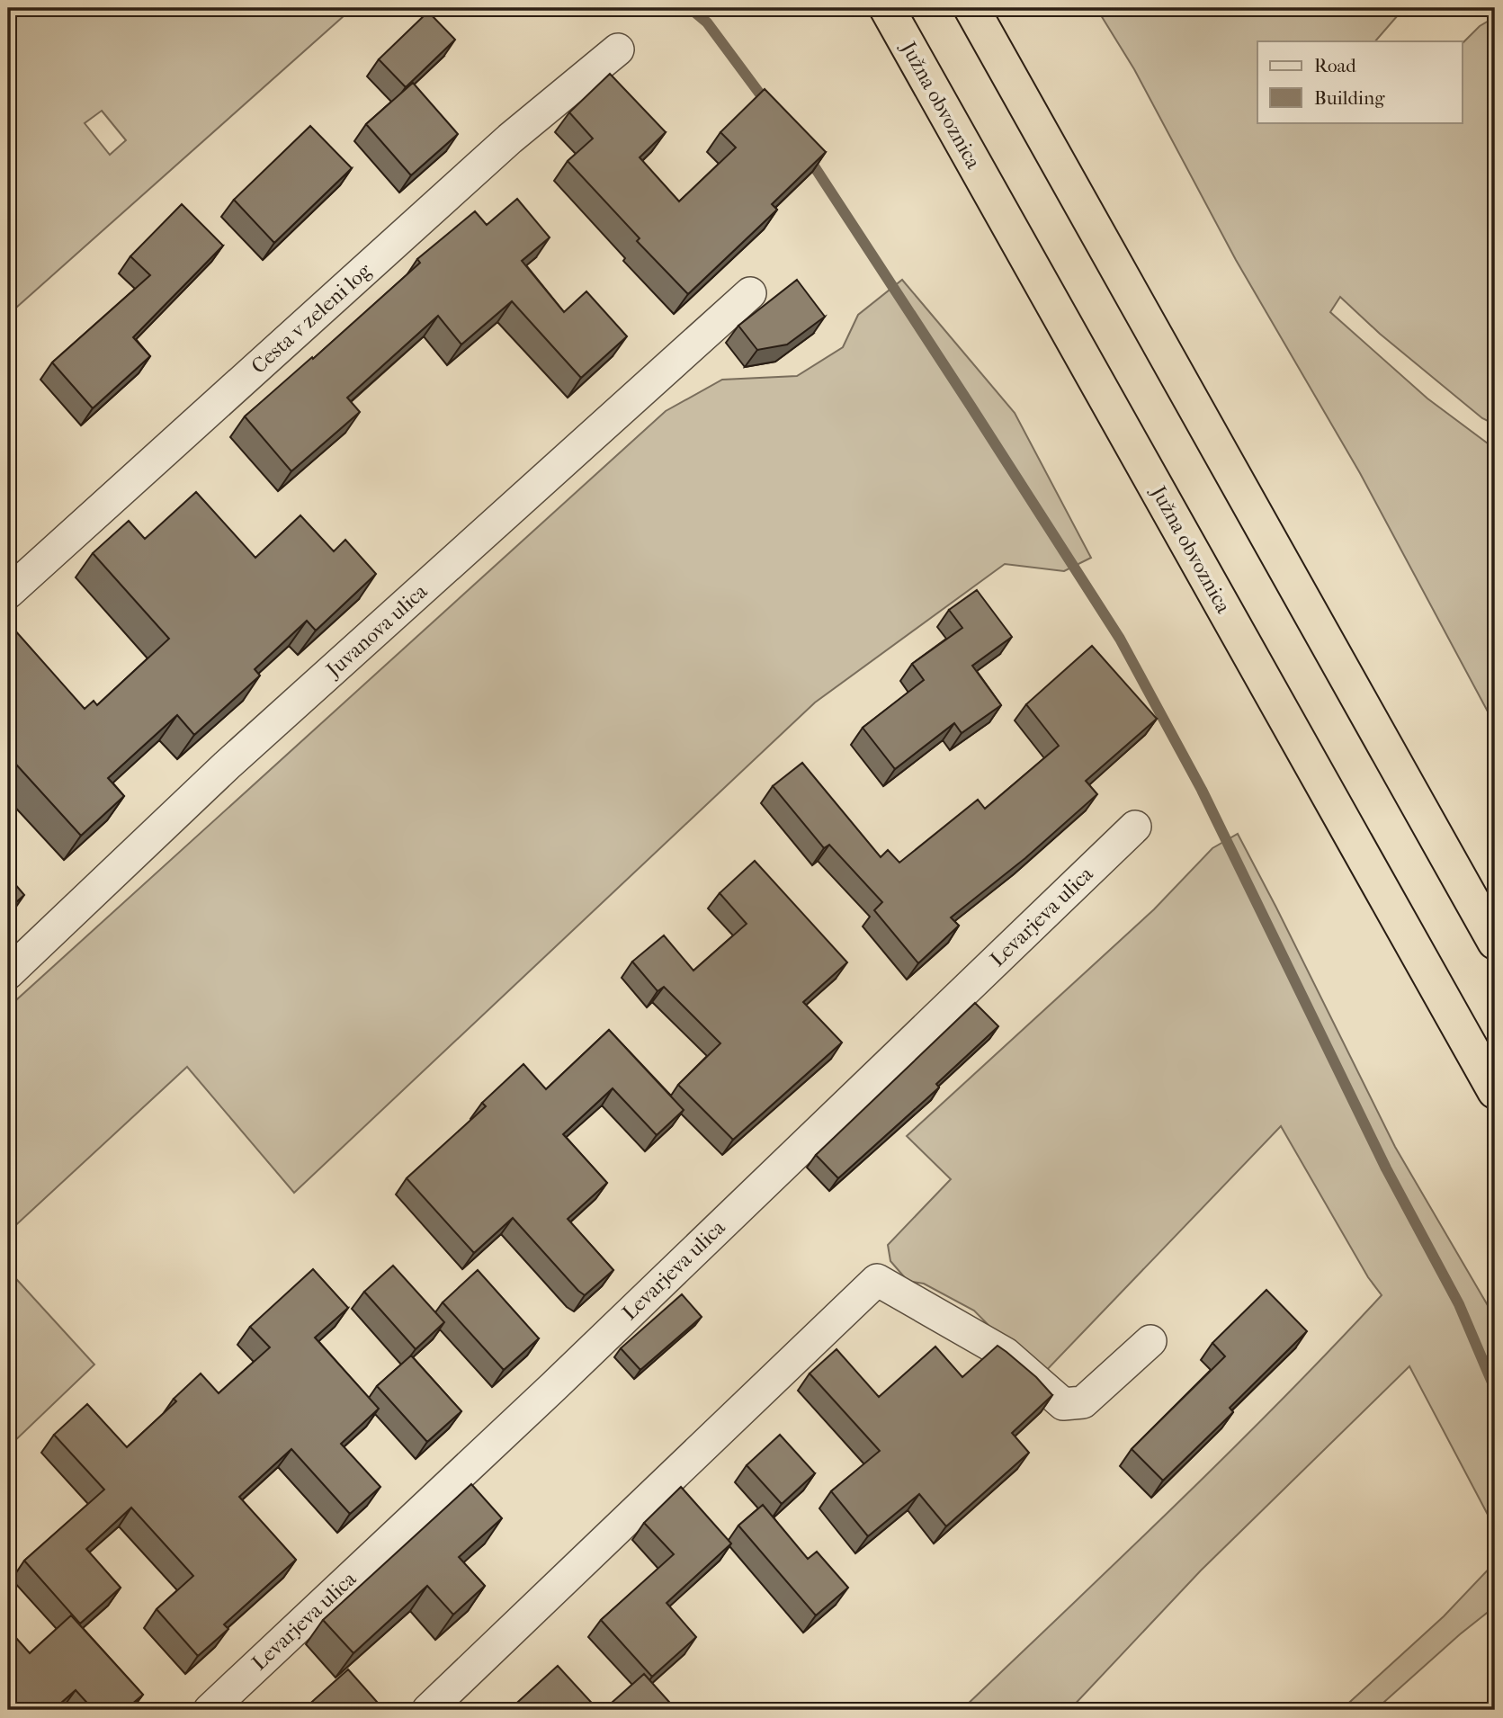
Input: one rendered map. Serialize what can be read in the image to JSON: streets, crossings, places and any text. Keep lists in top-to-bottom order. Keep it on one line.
{"streets":{"highway":["Južna obvoznica"],"street":["Cesta v zeleni log","Juvanova ulica","Levarjeva ulica"]},"legend":["Road","Building"]}
